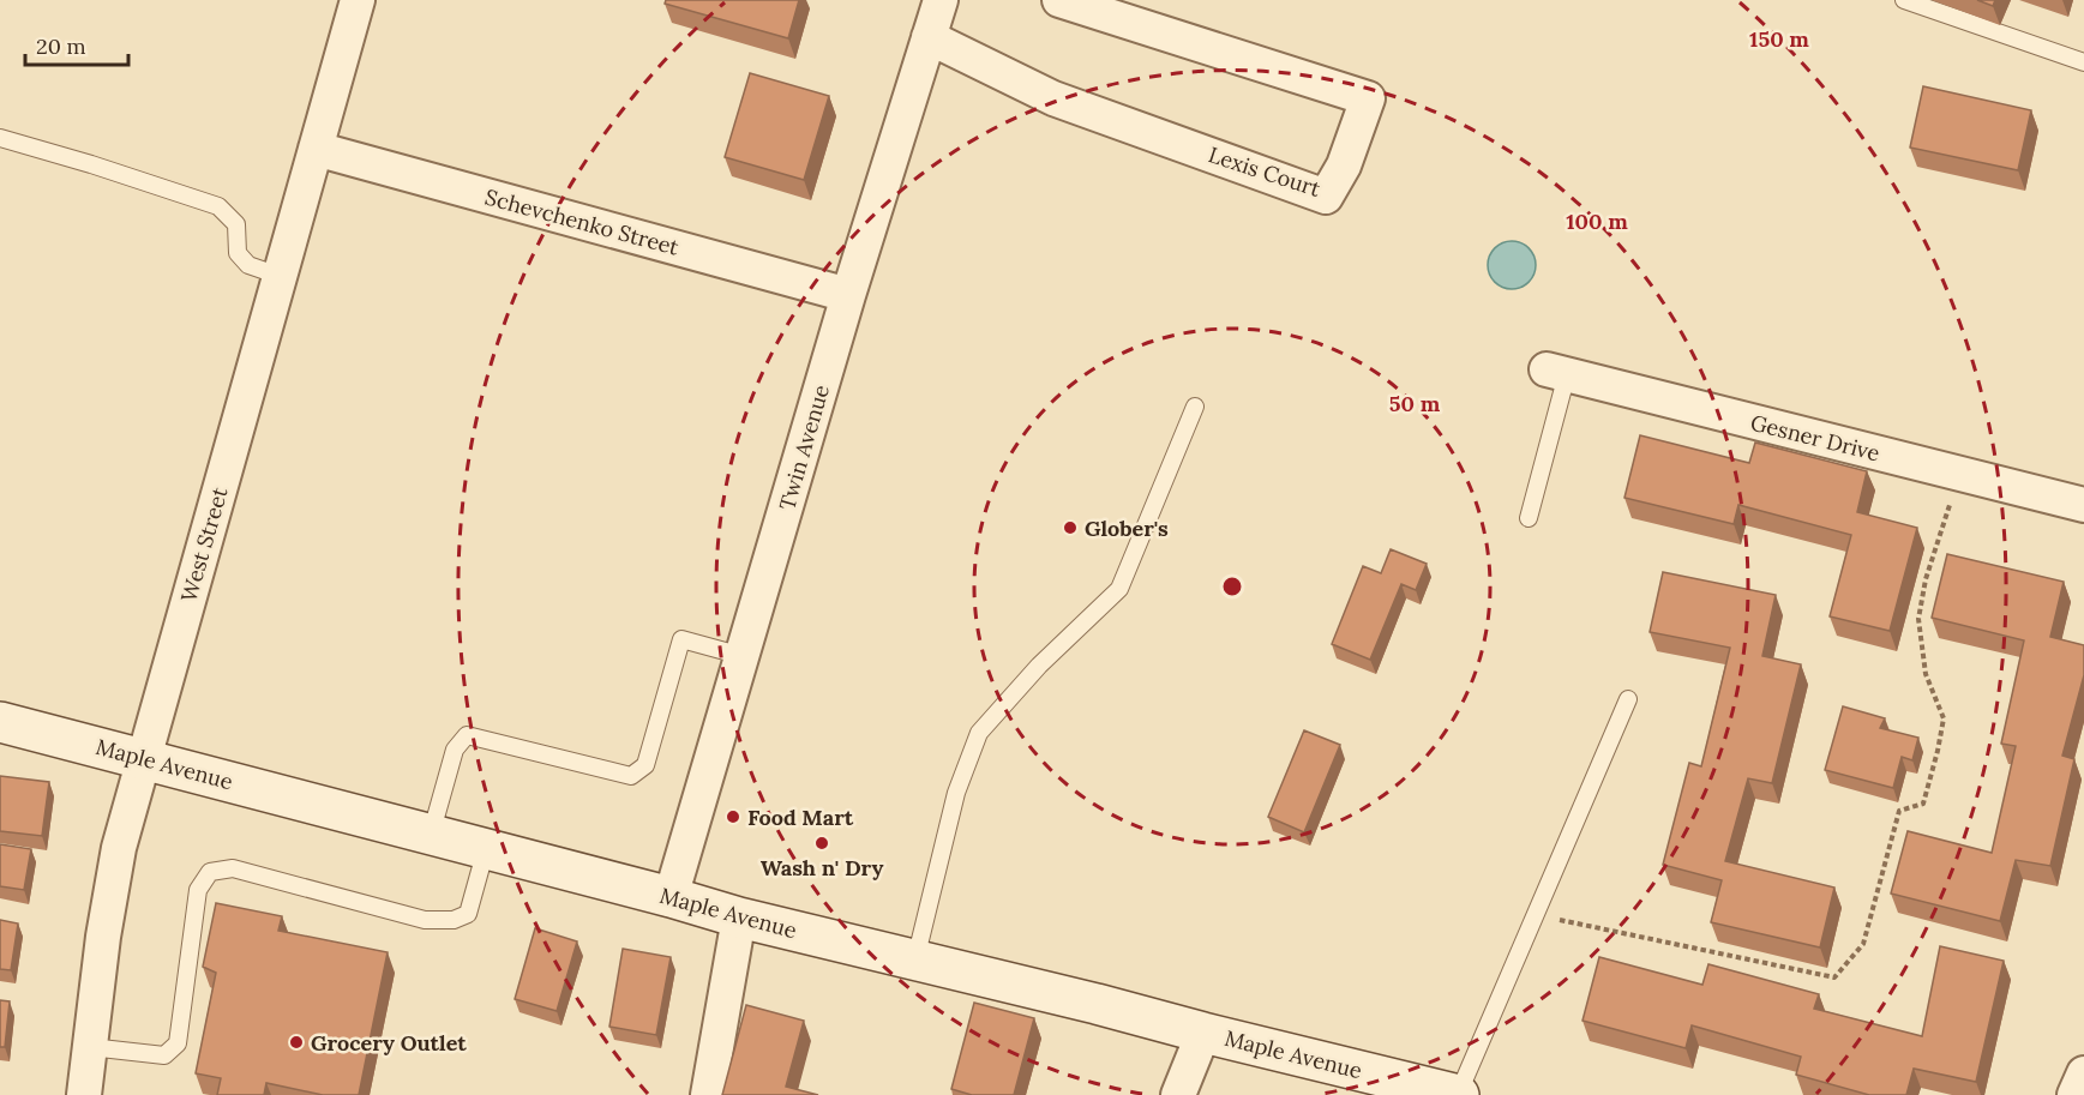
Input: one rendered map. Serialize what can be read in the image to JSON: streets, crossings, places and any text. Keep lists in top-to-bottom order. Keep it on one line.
{"streets":{"street":["Lexis Court","Schevchenko Street","Gesner Drive","Twin Avenue","West Street","Maple Avenue"]},"crossings":[["Lexis Court","Twin Avenue"],["Schevchenko Street","Twin Avenue"],["Schevchenko Street","West Street"],["Twin Avenue","Maple Avenue"],["West Street","Maple Avenue"]],"places":["Glober's","Food Mart","Wash n' Dry","Grocery Outlet"],"scale_bar":"20 m","rings":["150 m","100 m","50 m"]}
